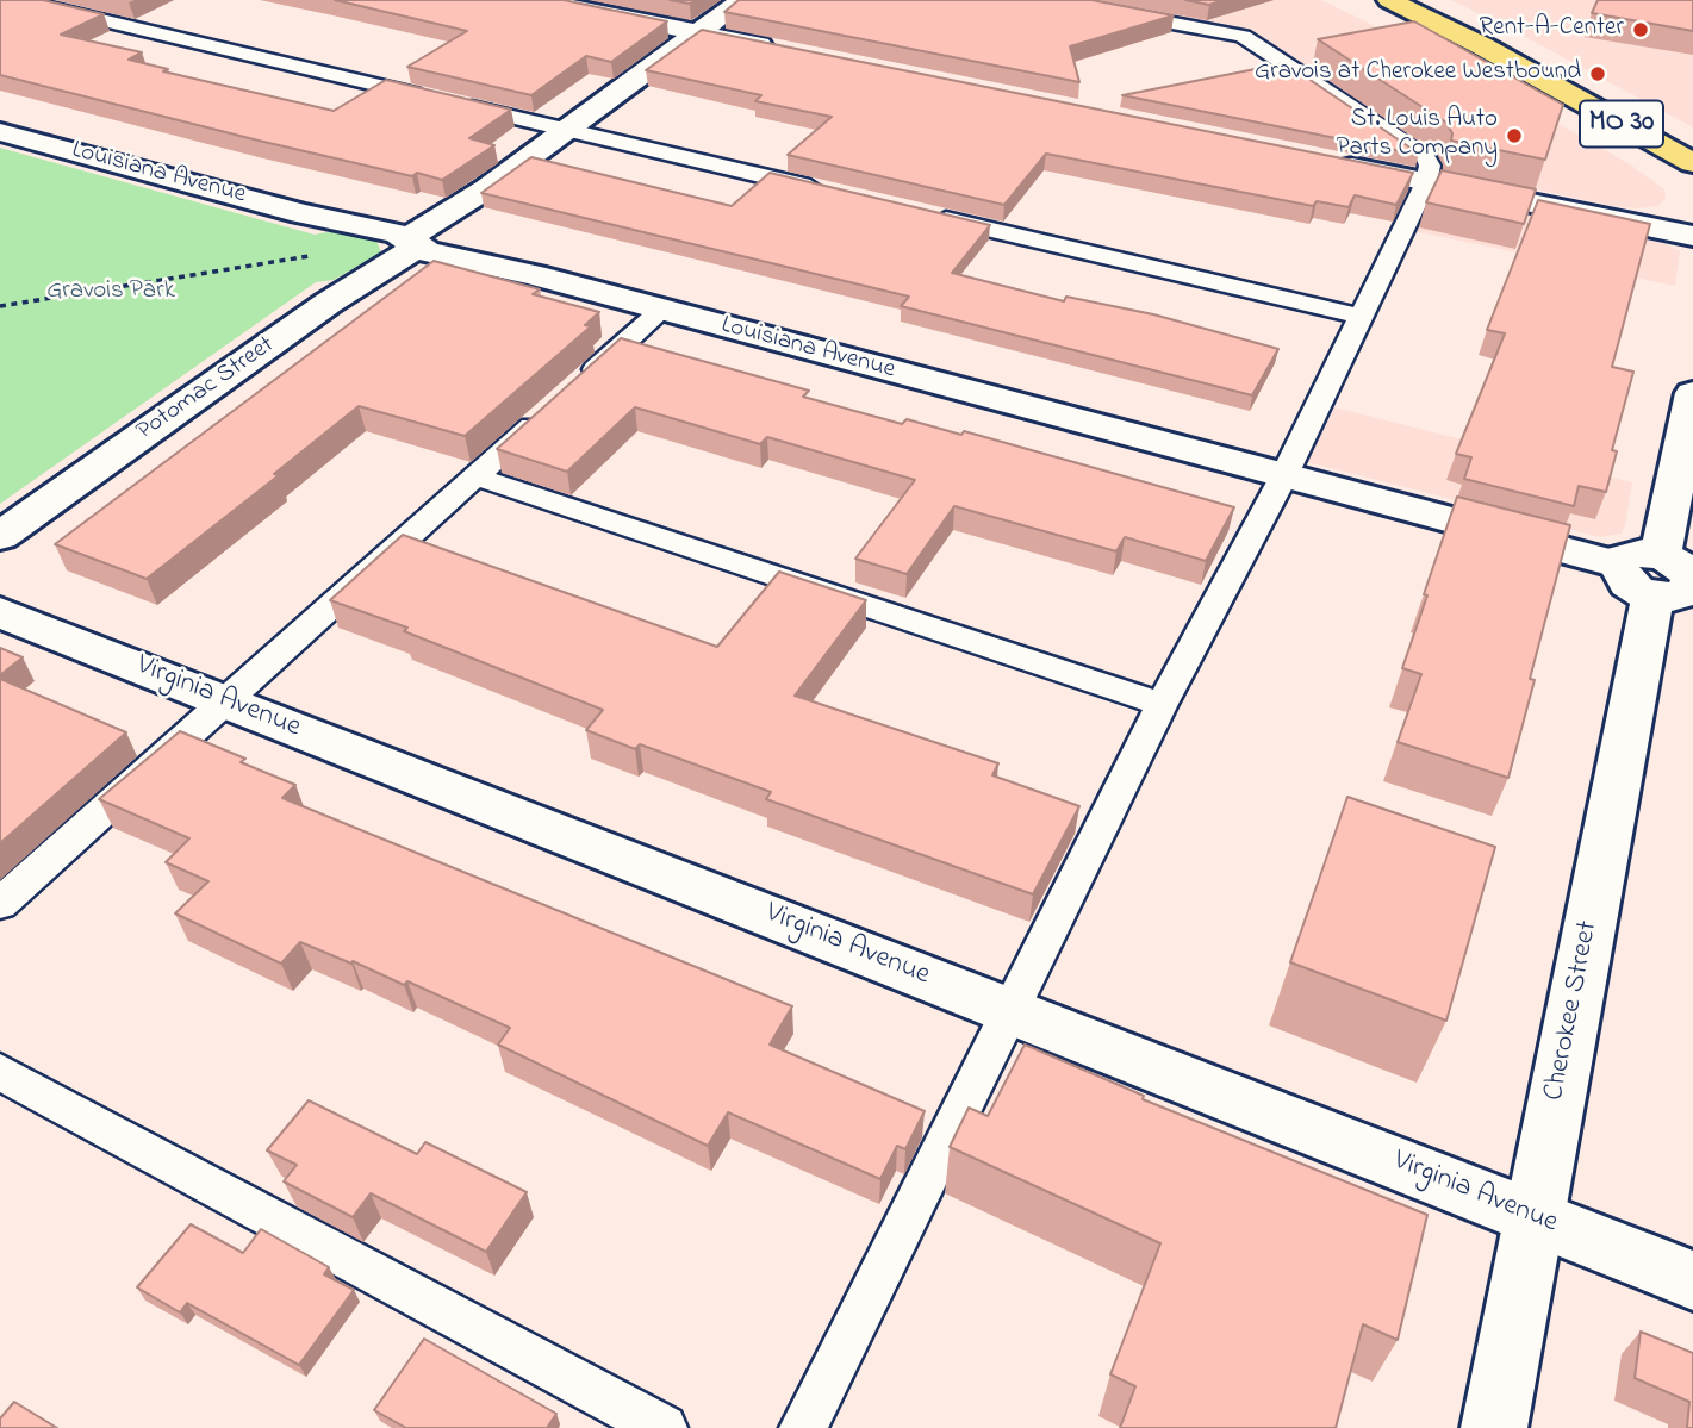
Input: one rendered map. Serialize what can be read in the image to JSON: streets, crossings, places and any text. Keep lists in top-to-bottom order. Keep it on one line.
{"streets":{"main road":["MO 30"],"street":["Louisiana Avenue","Potomac Street","Virginia Avenue","Cherokee Street"]},"crossings":[["Louisiana Avenue","Potomac Street"],["Louisiana Avenue","Cherokee Street"],["Virginia Avenue","Cherokee Street"]],"parks":["Gravois Park"],"places":["Rent-A-Center","Gravois at Cherokee Westbound","St. Louis Auto Parts Company"]}
